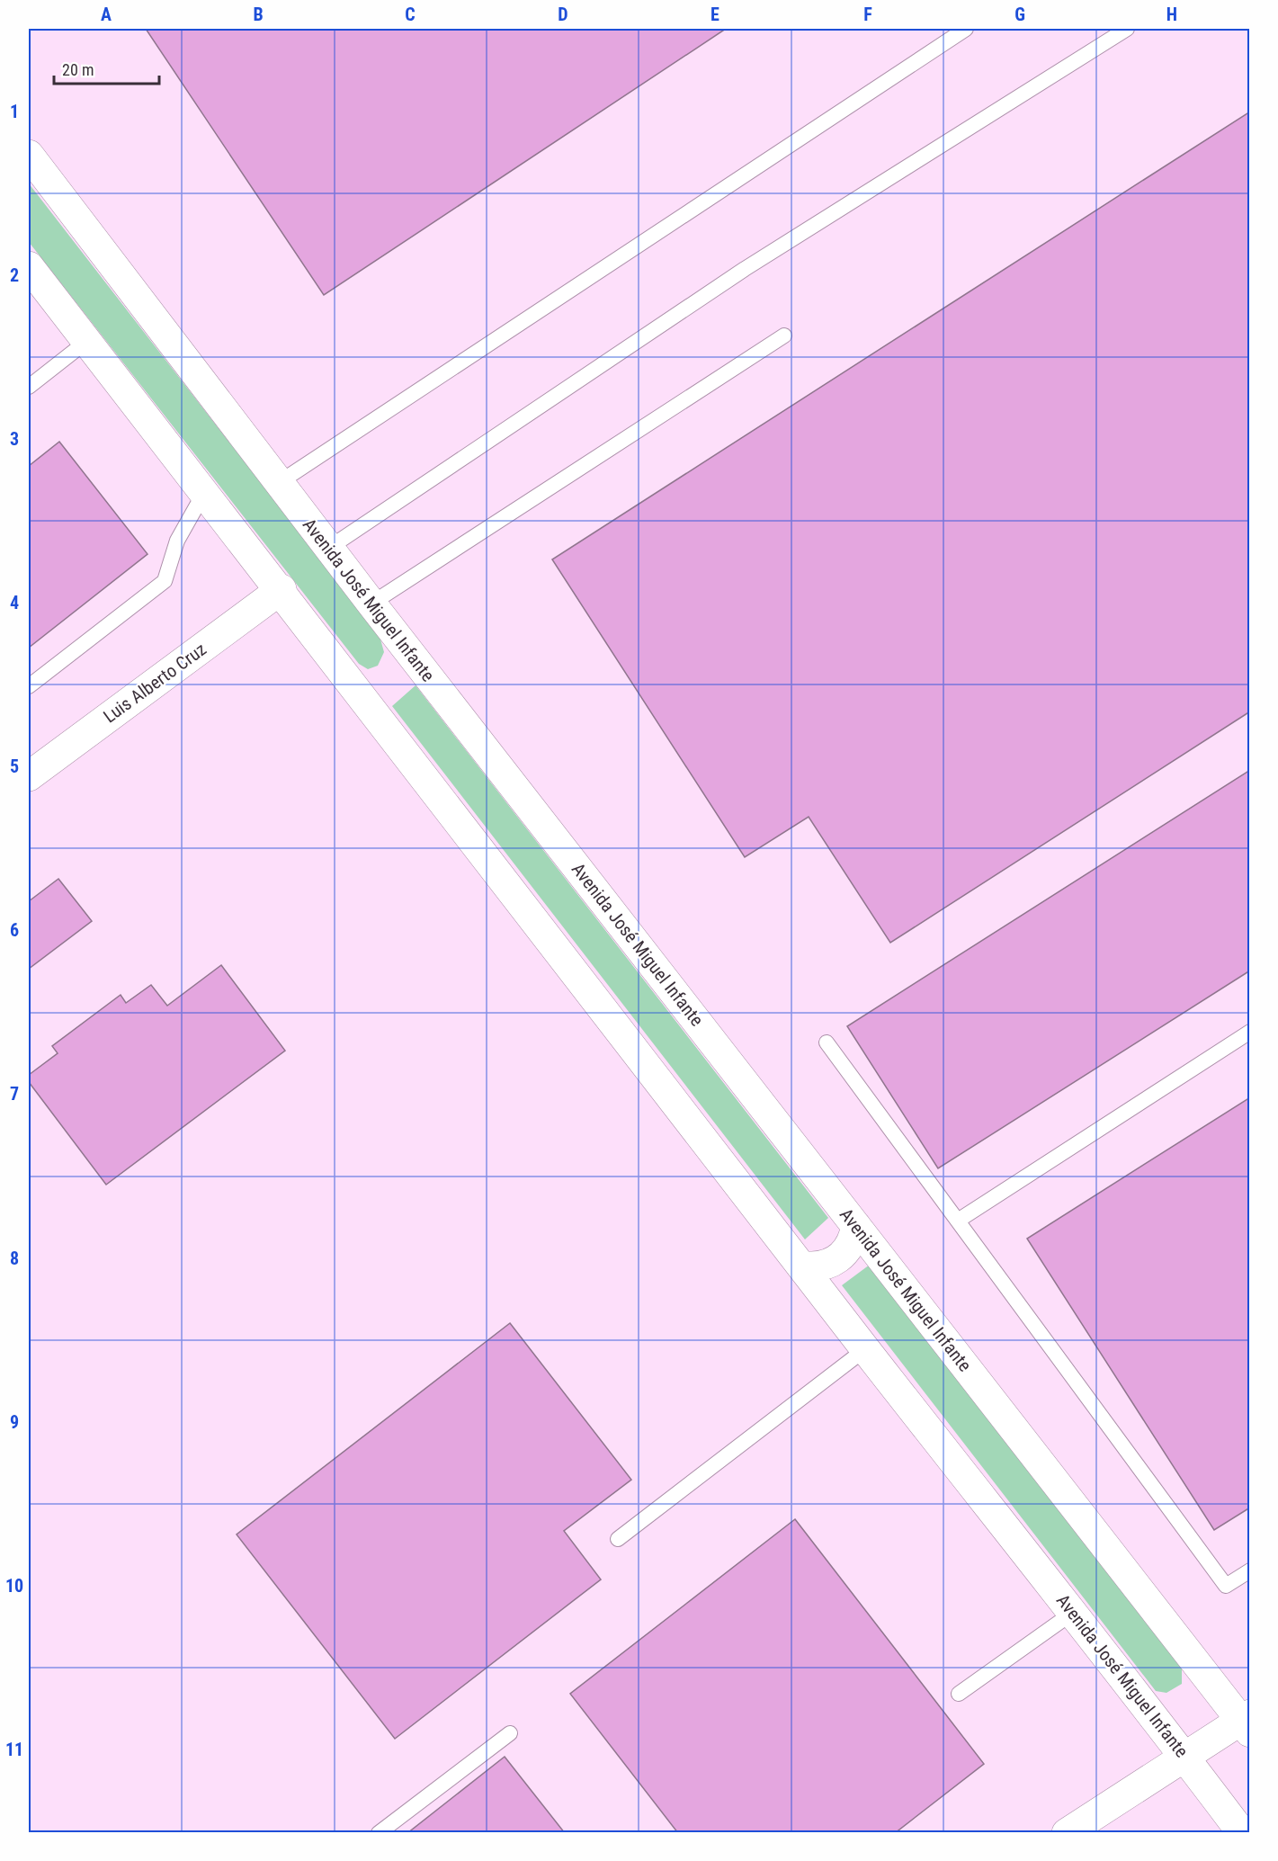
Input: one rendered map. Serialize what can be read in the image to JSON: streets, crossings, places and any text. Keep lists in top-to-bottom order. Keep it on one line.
{"streets":{"street":["Avenida José Miguel Infante","Luis Alberto Cruz"]},"crossings":[["Avenida José Miguel Infante","Luis Alberto Cruz"]],"scale_bar":"20 m","grid":{"columns":["A","B","C","D","E","F","G","H"],"rows":["1","2","3","4","5","6","7","8","9","10","11"]}}
